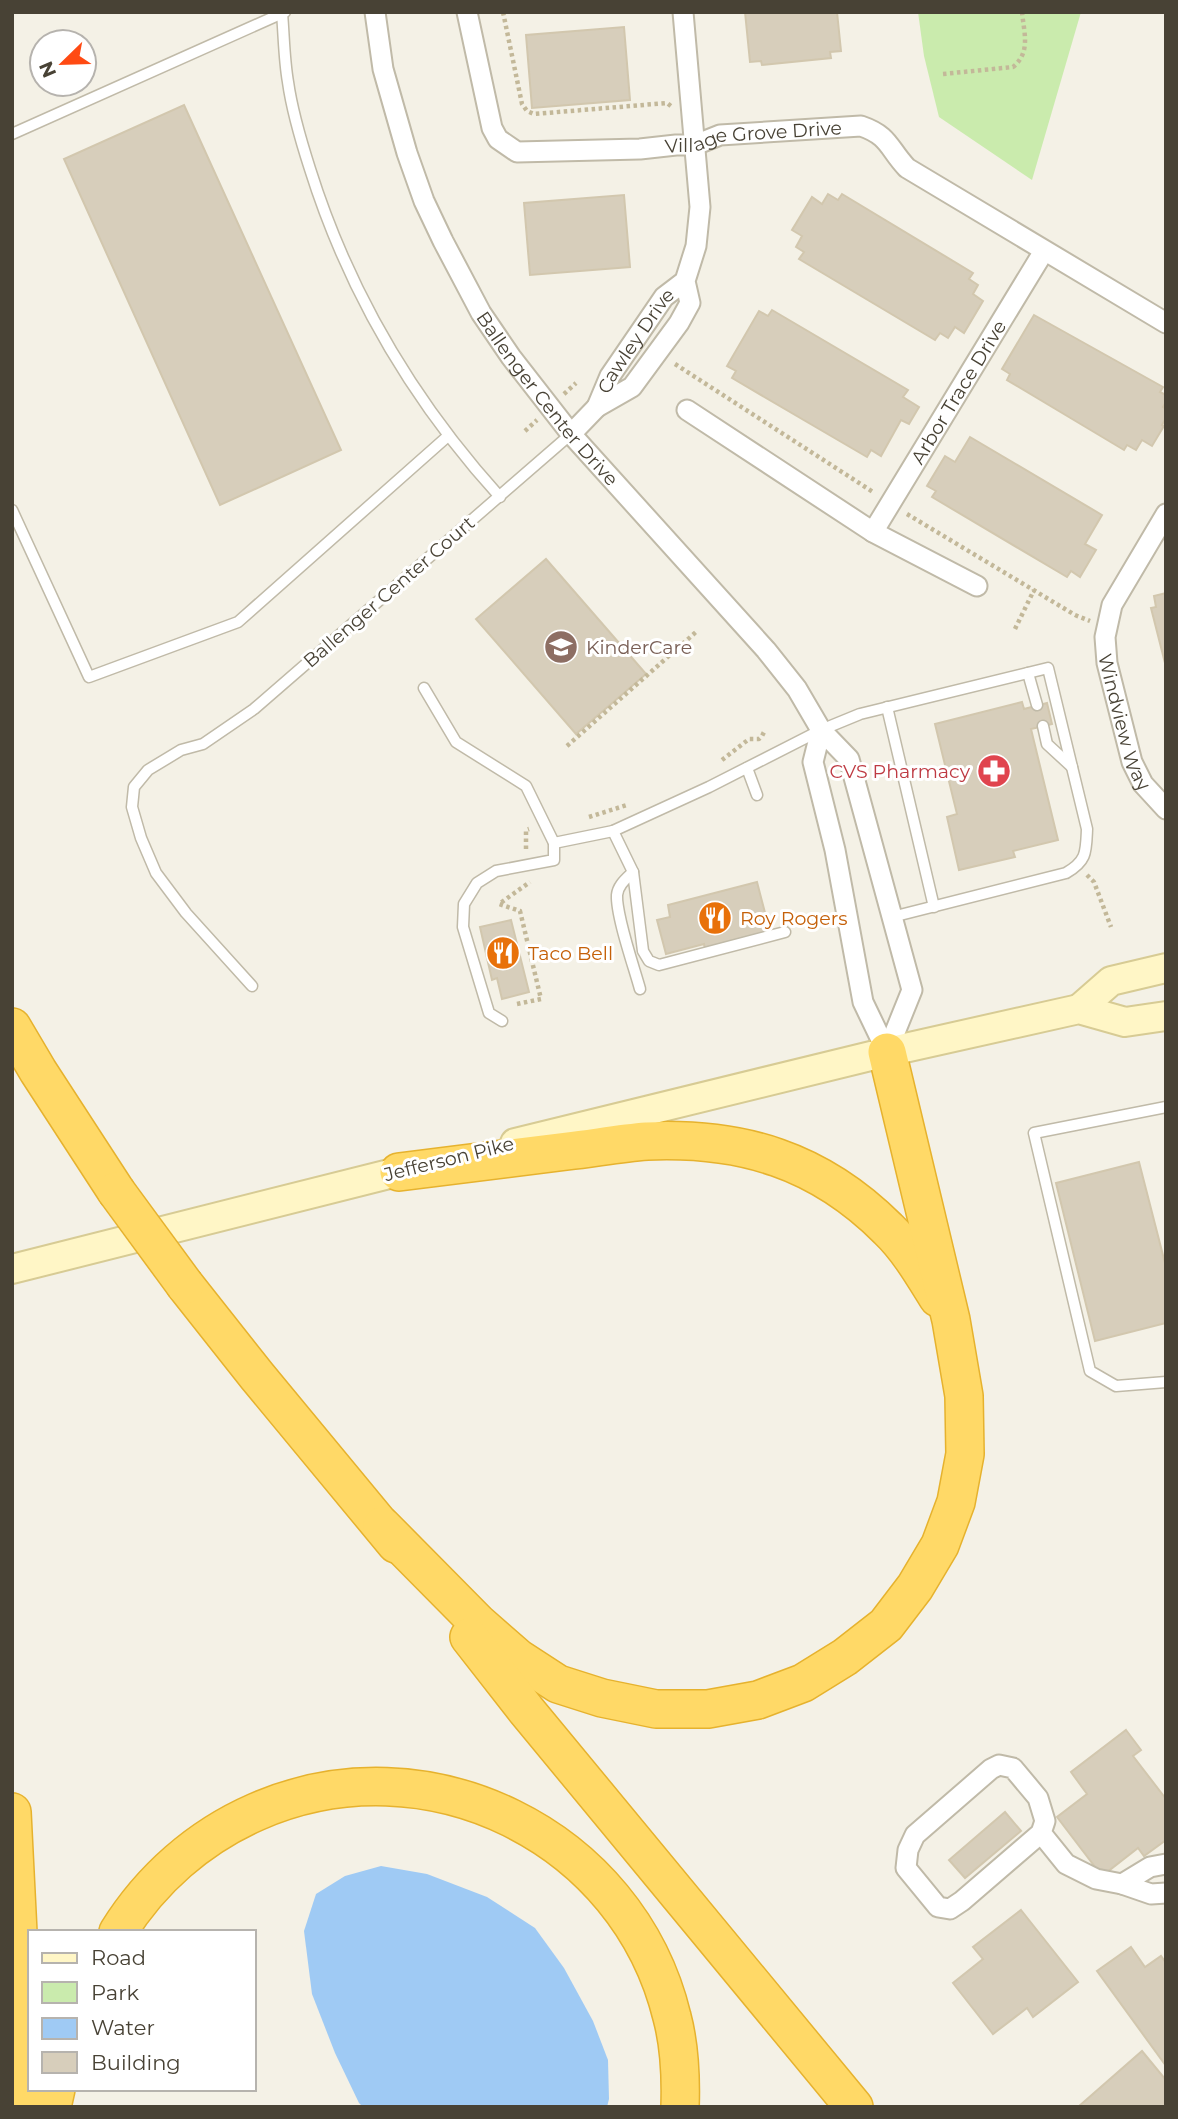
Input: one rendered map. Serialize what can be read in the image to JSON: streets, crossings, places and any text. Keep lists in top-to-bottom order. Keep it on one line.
{"streets":{"main road":["Jefferson Pike"],"street":["Village Grove Drive","Cawley Drive","Arbor Trace Drive","Ballenger Center Drive","Windview Way"],"lane":["Ballenger Center Court"]},"crossings":[["Village Grove Drive","Cawley Drive"],["Village Grove Drive","Arbor Trace Drive"],["Cawley Drive","Ballenger Center Drive"],["Cawley Drive","Ballenger Center Court"],["Ballenger Center Drive","Ballenger Center Court"],["Ballenger Center Drive","Jefferson Pike"]],"places":{"school or university":["KinderCare"],"pharmacy":["CVS Pharmacy"],"restaurant":["Roy Rogers","Taco Bell"]},"legend":["Road","Park","Water","Building"],"north":"bottom left"}
